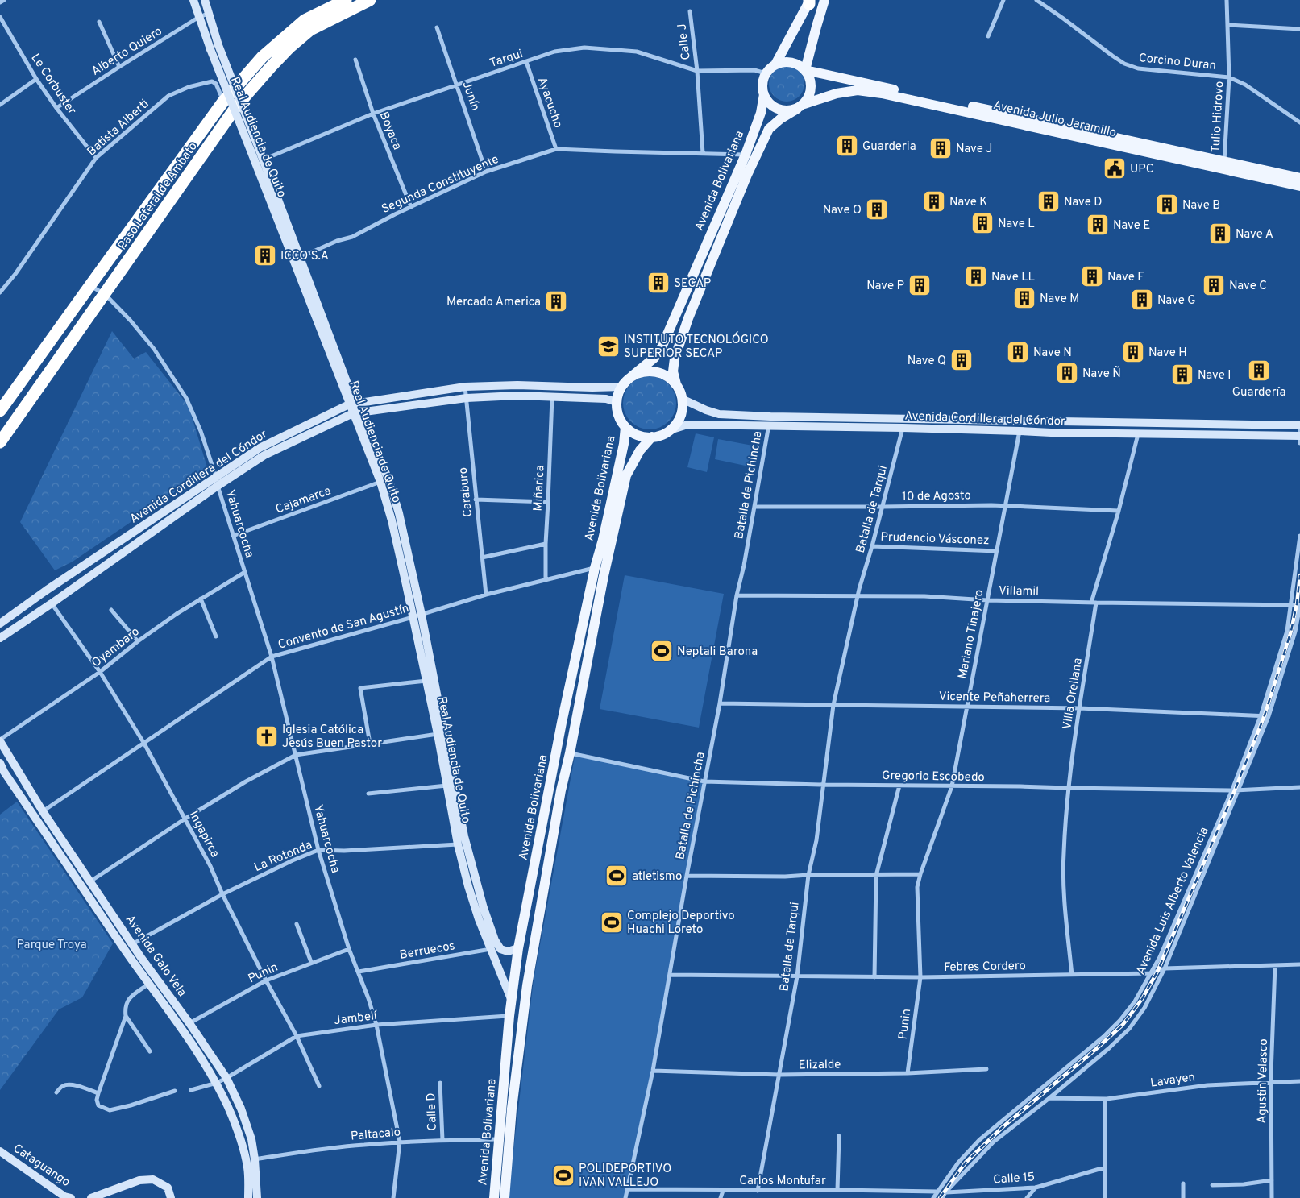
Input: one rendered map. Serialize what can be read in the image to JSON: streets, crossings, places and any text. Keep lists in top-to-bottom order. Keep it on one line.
{"streets":{"highway":["Paso Lateral de Ambato"],"main road":["Avenida Julio Jaramillo","Real Audiencia de Quito","Avenida Bolivariana","Avenida Cordillera del Cóndor","Avenida Galo Vela","Cataguango"],"street":["Calle J","Alberto Quiero","Tarqui","Corcino Duran","Le Corbuster","Junín","Ayacucho","Tulio Hidrovo","Batista Alberti","Boyaca","Segunda Constituyente","Batalla de Pichincha","Miñarica","Caraburo","10 de Agosto","Cajamarca","Batalla de Tarqui","Yahuarcocha","Prudencio Vásconez","Villamil","Convento de San Agustín","Mariano Tinajero","Oyambaro","Villa Orellana","Vicente Peñaherrera","Gregorio Escobedo","Ingapirca","La Rotonda","Avenida Luis Alberto Valencia","Berruecos","Febres Cordero","Punin","Jambelí","Elizalde","Lavayen","Agustin Velasco","Calle D","Paltacalo","Calle 15","Carlos Montufar"]},"crossings":[["Calle J","Tarqui"],["Calle J","Segunda Constituyente"],["Alberto Quiero","Le Corbuster"],["Alberto Quiero","Real Audiencia de Quito"],["Tarqui","Junín"],["Tarqui","Ayacucho"],["Tarqui","Avenida Julio Jaramillo"],["Tarqui","Boyaca"],["Tarqui","Real Audiencia de Quito"],["Tarqui","Avenida Bolivariana"],["Corcino Duran","Tulio Hidrovo"],["Le Corbuster","Batista Alberti"],["Junín","Segunda Constituyente"],["Ayacucho","Segunda Constituyente"],["Tulio Hidrovo","Avenida Julio Jaramillo"],["Avenida Julio Jaramillo","Avenida Bolivariana"],["Batista Alberti","Paso Lateral de Ambato"],["Boyaca","Segunda Constituyente"],["Real Audiencia de Quito","Avenida Bolivariana"],["Real Audiencia de Quito","Segunda Constituyente"],["Real Audiencia de Quito","Avenida Cordillera del Cóndor"],["Real Audiencia de Quito","Cajamarca"],["Real Audiencia de Quito","Convento de San Agustín"],["Real Audiencia de Quito","La Rotonda"],["Real Audiencia de Quito","Berruecos"],["Avenida Bolivariana","Segunda Constituyente"],["Avenida Bolivariana","Avenida Cordillera del Cóndor"],["Avenida Bolivariana","Convento de San Agustín"],["Avenida Bolivariana","Gregorio Escobedo"],["Avenida Bolivariana","Jambelí"],["Avenida Bolivariana","Paltacalo"],["Paso Lateral de Ambato","Yahuarcocha"],["Avenida Cordillera del Cóndor","Batalla de Pichincha"],["Avenida Cordillera del Cóndor","Miñarica"],["Avenida Cordillera del Cóndor","Caraburo"],["Avenida Cordillera del Cóndor","Batalla de Tarqui"],["Avenida Cordillera del Cóndor","Yahuarcocha"],["Avenida Cordillera del Cóndor","Mariano Tinajero"],["Avenida Cordillera del Cóndor","Villa Orellana"],["Avenida Cordillera del Cóndor","Ingapirca"],["Batalla de Pichincha","10 de Agosto"],["Batalla de Pichincha","Villamil"],["Batalla de Pichincha","Vicente Peñaherrera"],["Batalla de Pichincha","Gregorio Escobedo"],["Batalla de Pichincha","Febres Cordero"],["Batalla de Pichincha","Elizalde"],["Batalla de Pichincha","Carlos Montufar"],["Miñarica","Convento de San Agustín"],["Caraburo","Convento de San Agustín"],["10 de Agosto","Batalla de Tarqui"],["10 de Agosto","Mariano Tinajero"],["10 de Agosto","Villa Orellana"],["Cajamarca","Yahuarcocha"],["Batalla de Tarqui","Prudencio Vásconez"],["Batalla de Tarqui","Villamil"],["Batalla de Tarqui","Vicente Peñaherrera"],["Batalla de Tarqui","Gregorio Escobedo"],["Batalla de Tarqui","Febres Cordero"],["Batalla de Tarqui","Elizalde"],["Batalla de Tarqui","Carlos Montufar"],["Yahuarcocha","Convento de San Agustín"],["Yahuarcocha","Oyambaro"],["Yahuarcocha","La Rotonda"],["Yahuarcocha","Berruecos"],["Yahuarcocha","Punin"],["Yahuarcocha","Jambelí"],["Yahuarcocha","Paltacalo"],["Prudencio Vásconez","Mariano Tinajero"],["Villamil","Mariano Tinajero"],["Villamil","Villa Orellana"],["Villamil","Avenida Luis Alberto Valencia"],["Convento de San Agustín","Ingapirca"],["Convento de San Agustín","Avenida Galo Vela"],["Mariano Tinajero","Vicente Peñaherrera"],["Mariano Tinajero","Gregorio Escobedo"],["Mariano Tinajero","Febres Cordero"],["Mariano Tinajero","Punin"],["Oyambaro","Ingapirca"],["Oyambaro","Avenida Galo Vela"],["Villa Orellana","Vicente Peñaherrera"],["Villa Orellana","Gregorio Escobedo"],["Villa Orellana","Febres Cordero"],["Vicente Peñaherrera","Avenida Luis Alberto Valencia"],["Gregorio Escobedo","Avenida Luis Alberto Valencia"],["Ingapirca","La Rotonda"],["Ingapirca","Punin"],["Ingapirca","Jambelí"],["La Rotonda","Avenida Galo Vela"],["Avenida Luis Alberto Valencia","Febres Cordero"],["Avenida Luis Alberto Valencia","Lavayen"],["Avenida Luis Alberto Valencia","Calle 15"],["Avenida Luis Alberto Valencia","Carlos Montufar"],["Avenida Galo Vela","Punin"],["Avenida Galo Vela","Jambelí"],["Avenida Galo Vela","Paltacalo"],["Febres Cordero","Punin"],["Febres Cordero","Agustin Velasco"],["Punin","Elizalde"],["Lavayen","Agustin Velasco"],["Calle D","Paltacalo"]],"parks":["Parque Troya"],"places":{"building":["Guarderia","Nave J","Nave K","Nave D","Nave B","Nave O","Nave L","Nave E","Nave A","ICCO S.A","Nave LL","Nave F","SECAP","Nave P","Nave C","Nave M","Nave G","Mercado America","Nave N","Nave H","Nave Q","Guardería","Nave Ñ","Nave I"],"public building":["UPC"],"school or university":["INSTITUTO TECNOLÓGICO SUPERIOR SECAP"],"sports":["Neptali Barona","atletismo","Complejo Deportivo Huachi Loreto","POLIDEPORTIVO IVAN VALLEJO"],"church":["Iglesia Católica Jesús Buen Pastor"]}}
